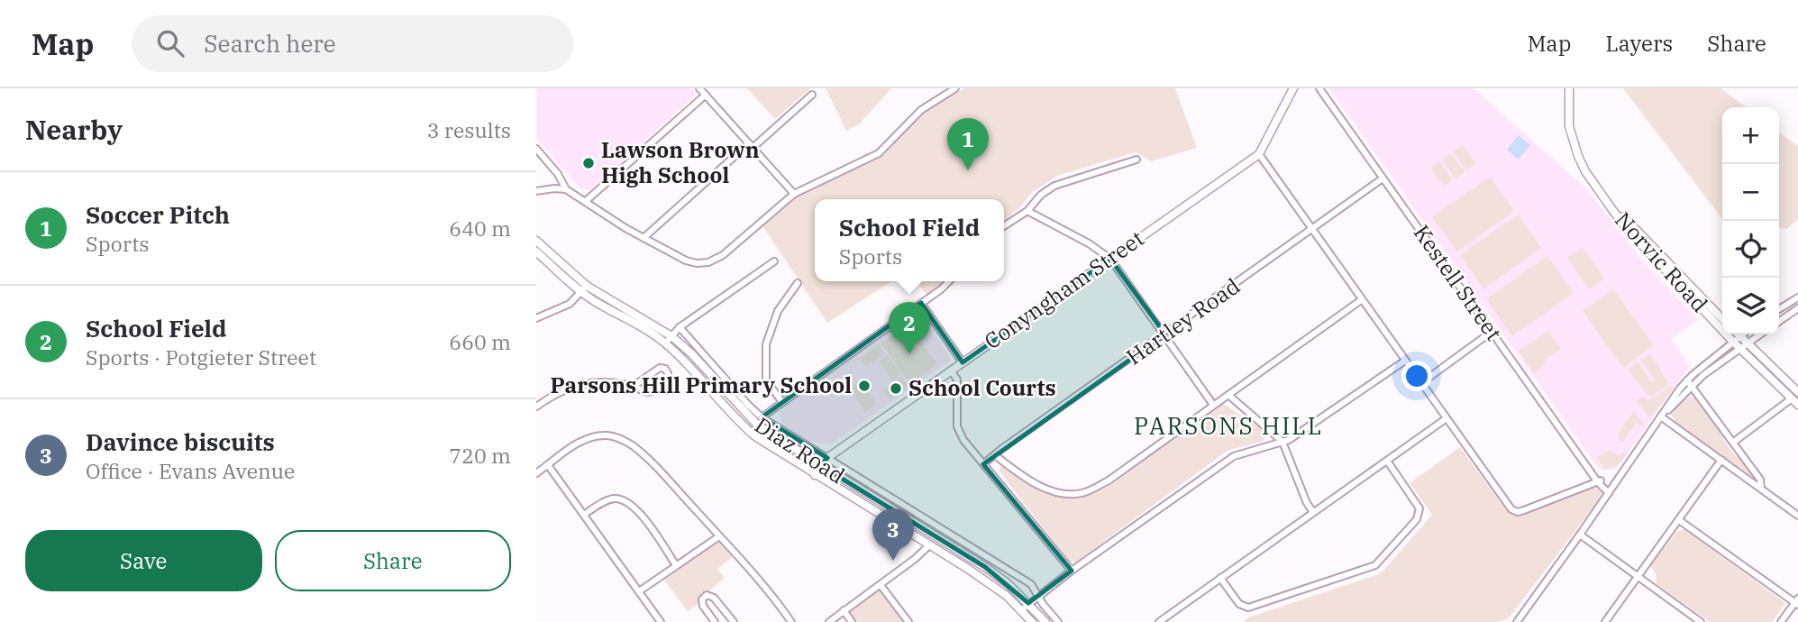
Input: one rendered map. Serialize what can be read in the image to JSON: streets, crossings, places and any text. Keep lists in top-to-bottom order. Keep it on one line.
{"streets":{"street":["Norvic Road","Kestell Street","Conyngham Street","Hartley Road","Diaz Road"]},"crossings":[["Kestell Street","Hartley Road"],["Conyngham Street","Diaz Road"]],"districts":["PARSONS HILL"],"places":["Lawson Brown High School","Parsons Hill Primary School","School Courts"],"page":{"header":"Map","search":"Search here","nav":["Map","Layers","Share"],"heading":["Nearby","3 results"],"map_buttons":["+","−"],"pins":["1","2","3"],"list":[{"mark":"1","name":"Soccer Pitch","note":"Sports","value":"640 m"},{"mark":"2","name":"School Field","note":"Sports · Potgieter Street","value":"660 m"},{"mark":"3","name":"Davince biscuits","note":"Office · Evans Avenue","value":"720 m"}],"popup":["School Field","Sports"],"buttons":["Save","Share"]}}
